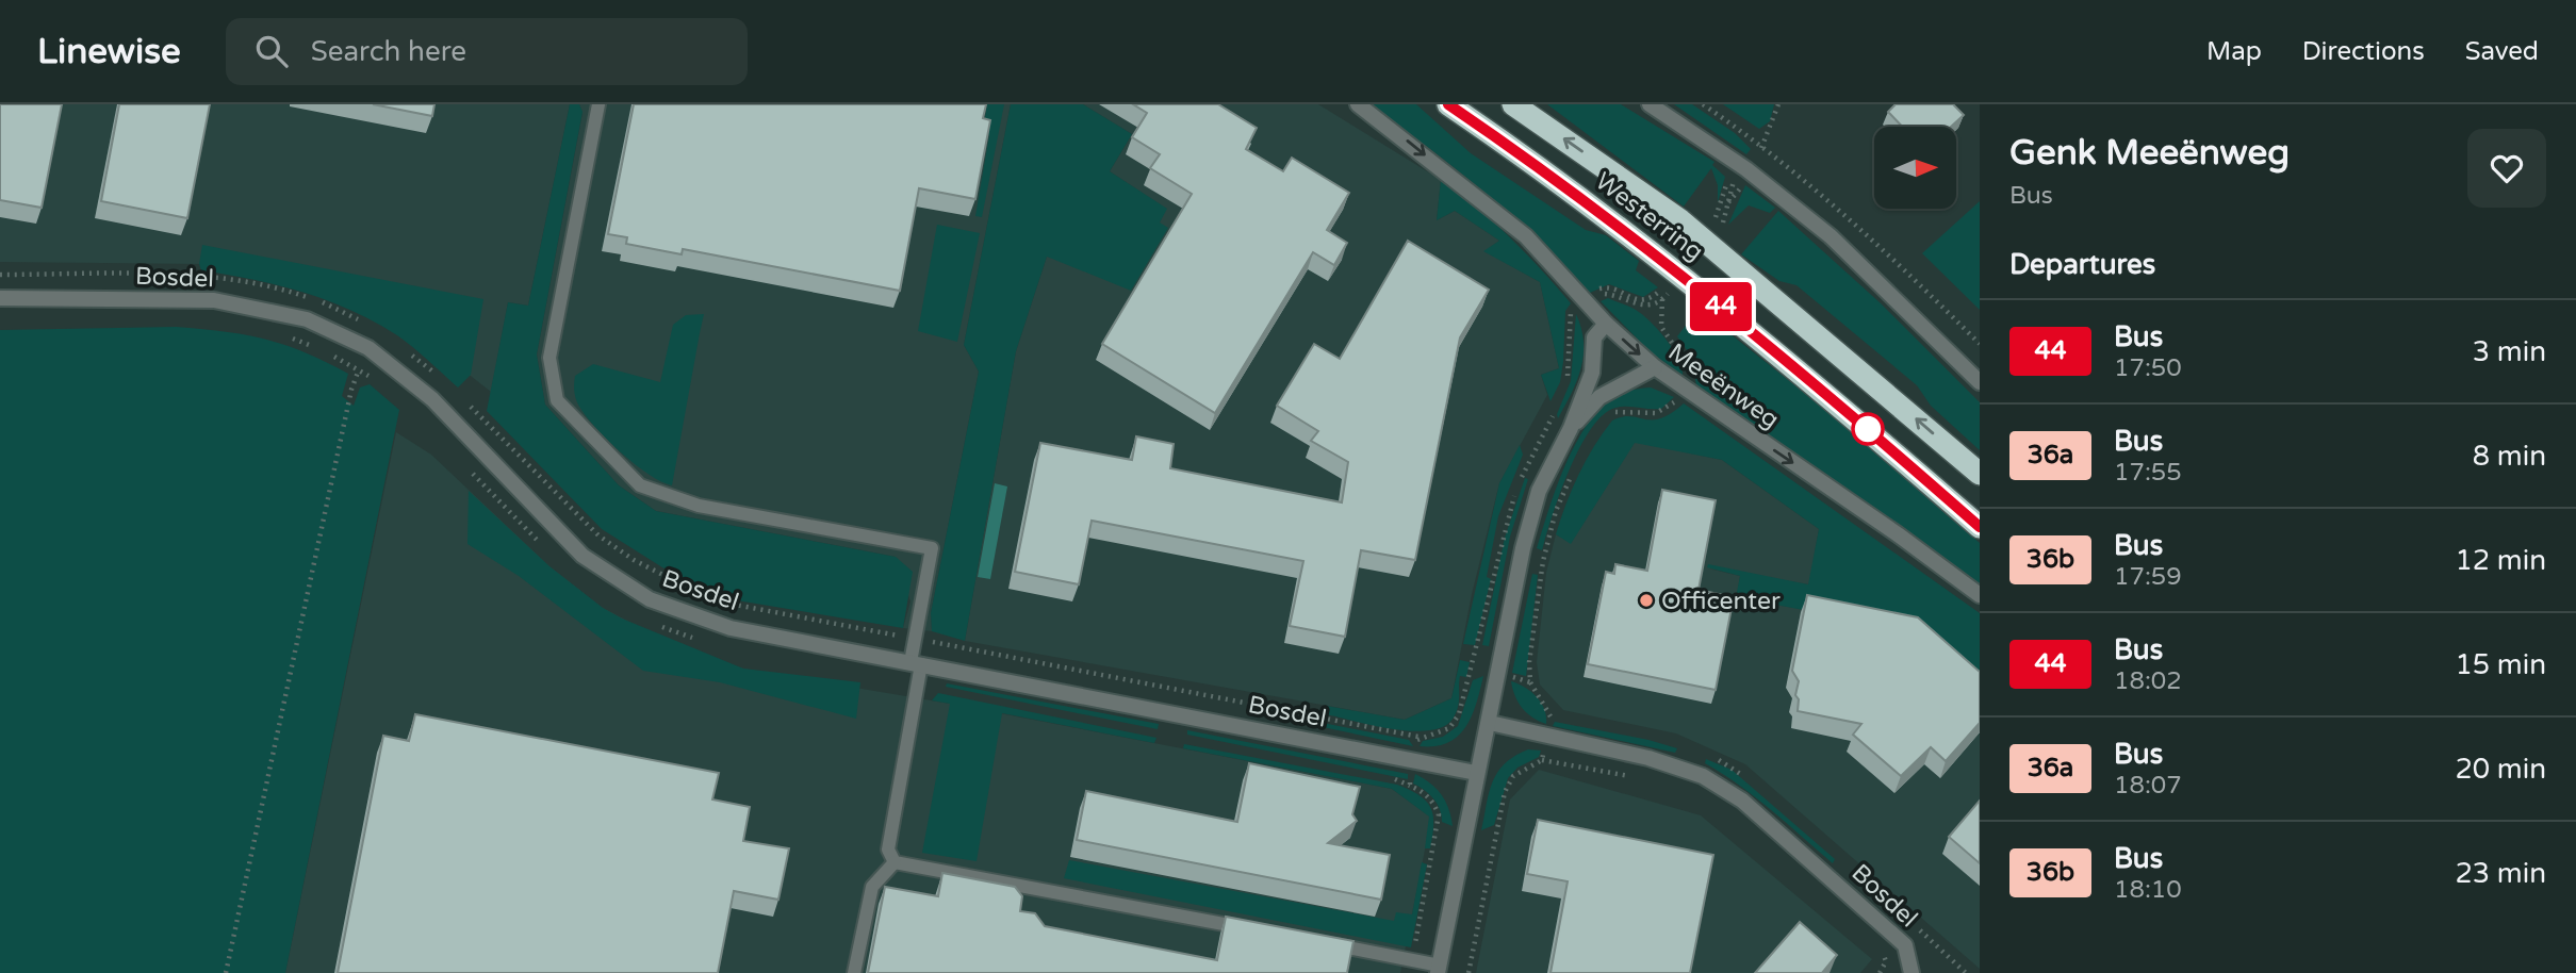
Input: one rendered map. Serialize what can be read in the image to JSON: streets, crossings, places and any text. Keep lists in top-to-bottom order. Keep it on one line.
{"streets":{"highway":["Westerring"],"street":["Bosdel","Meeënweg"]},"one_way":["Meeënweg"],"places":["Officenter"],"lines":["bus line 44"],"north":"right","page":{"header":"Linewise","search":"Search here","nav":["Map","Directions","Saved"],"on_map":"44","heading":[["Genk Meeënweg","Bus"],"Departures"],"list":[{"mark":"44","name":"Bus","note":"17:50","value":"3 min"},{"mark":"36a","name":"Bus","note":"17:55","value":"8 min"},{"mark":"36b","name":"Bus","note":"17:59","value":"12 min"},{"mark":"44","name":"Bus","note":"18:02","value":"15 min"},{"mark":"36a","name":"Bus","note":"18:07","value":"20 min"},{"mark":"36b","name":"Bus","note":"18:10","value":"23 min"}]}}
